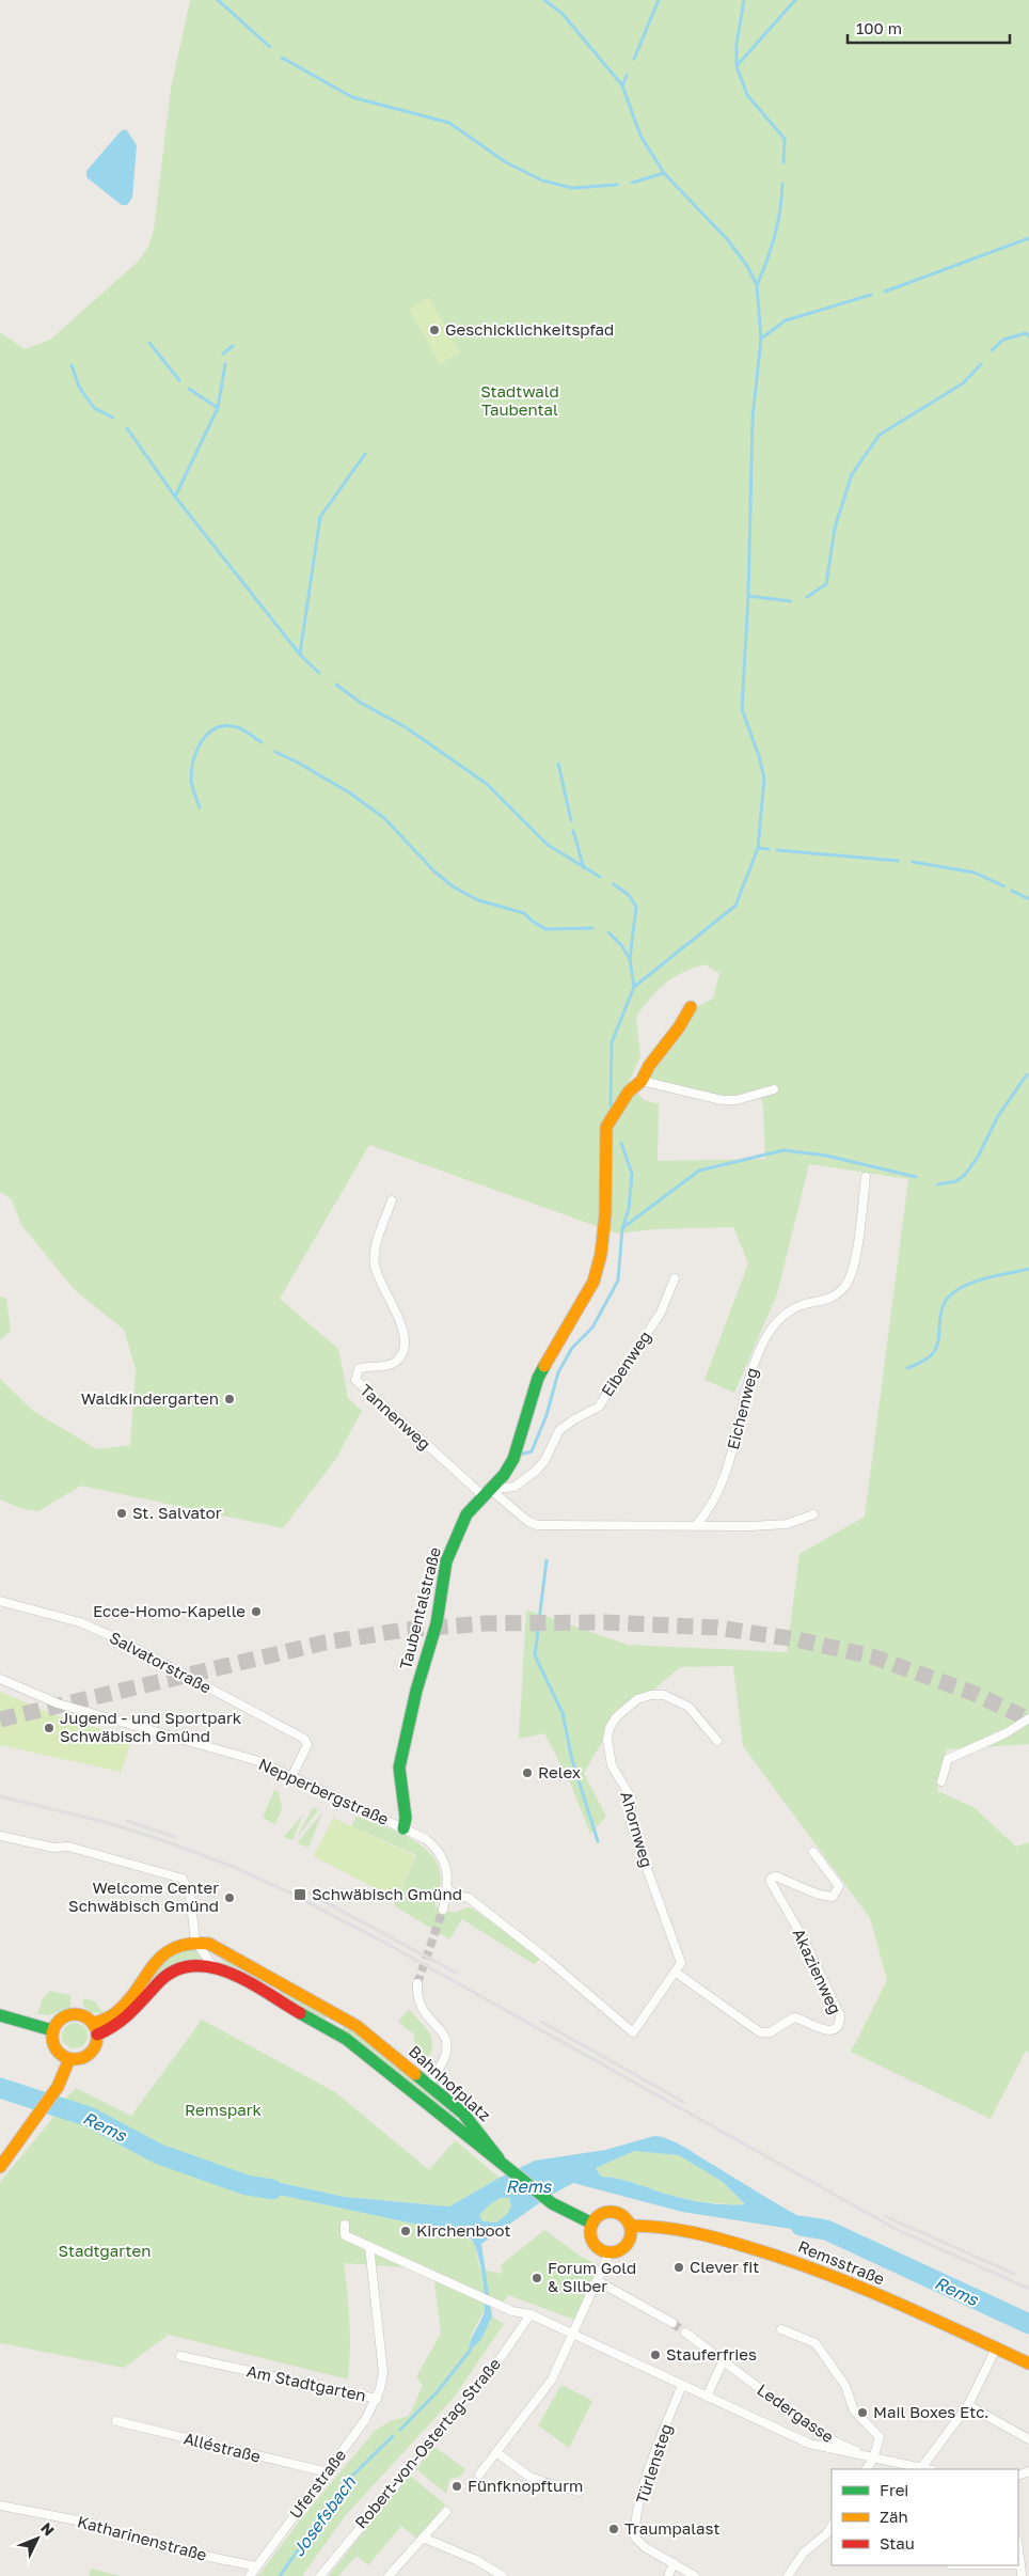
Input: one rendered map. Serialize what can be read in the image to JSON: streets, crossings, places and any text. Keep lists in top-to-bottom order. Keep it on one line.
{"streets":{"main road":["Taubentalstraße","Bahnhofplatz","Remsstraße"],"street":["Eibenweg","Eichenweg","Tannenweg","Salvatorstraße","Nepperbergstraße","Ahornweg","Akazienweg","Am Stadtgarten","Ledergasse","Robert-von-Ostertag-Straße","Alléstraße","Türlensteg","Uferstraße","Katharinenstraße"]},"crossings":[["Eibenweg","Tannenweg"],["Eibenweg","Taubentalstraße"],["Tannenweg","Taubentalstraße"],["Taubentalstraße","Nepperbergstraße"],["Salvatorstraße","Nepperbergstraße"],["Ahornweg","Akazienweg"],["Am Stadtgarten","Ledergasse"],["Am Stadtgarten","Uferstraße"],["Ledergasse","Robert-von-Ostertag-Straße"],["Ledergasse","Türlensteg"],["Alléstraße","Uferstraße"],["Uferstraße","Katharinenstraße"]],"water":["Rems","Josefsbach"],"parks":["Stadtwald Taubental","Remspark","Stadtgarten"],"places":{"other":["Geschicklichkeitspfad","Waldkindergarten","St. Salvator","Ecce-Homo-Kapelle","Jugend - und Sportpark Schwäbisch Gmünd","Relex","Welcome Center Schwäbisch Gmünd","Kirchenboot","Clever fit","Forum Gold & Silber","Stauferfries","Mail Boxes Etc.","Fünfknopfturm","Traumpalast"],"transit":["Schwäbisch Gmünd"]},"legend":["Frei","Zäh","Stau"],"scale_bar":"100 m","north":"top right"}
